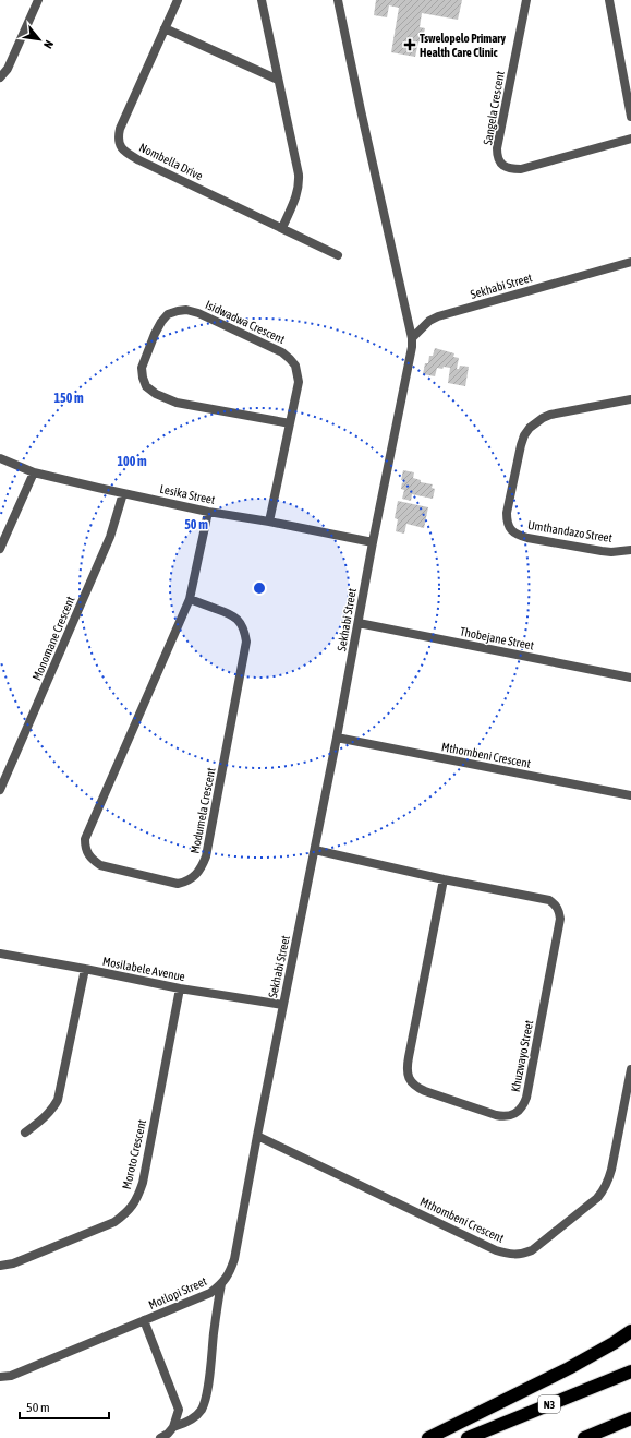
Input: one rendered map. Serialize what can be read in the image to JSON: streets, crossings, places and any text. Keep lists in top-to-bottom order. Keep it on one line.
{"streets":{"highway":["N3"],"street":["Sangela Crescent","Nombella Drive","Sekhabi Street","Isidwadwa Crescent","Lesika Street","Umthandazo Street","Monomane Crescent","Thobejane Street","Mthombeni Crescent","Modumela Crescent","Mosilabele Avenue","Khuzwayo Street","Moroto Crescent","Motlopi Street"]},"crossings":[["Sekhabi Street","Lesika Street"],["Sekhabi Street","Thobejane Street"],["Sekhabi Street","Mthombeni Crescent"],["Sekhabi Street","Mosilabele Avenue"],["Sekhabi Street","Khuzwayo Street"],["Sekhabi Street","Motlopi Street"],["Isidwadwa Crescent","Lesika Street"],["Lesika Street","Monomane Crescent"],["Lesika Street","Modumela Crescent"],["Mthombeni Crescent","Motlopi Street"],["Mosilabele Avenue","Moroto Crescent"]],"places":{"health":["Tswelopelo Primary Health Care Clinic"]},"scale_bar":"50 m","north":"bottom right","rings":["150 m","100 m","50 m"]}
